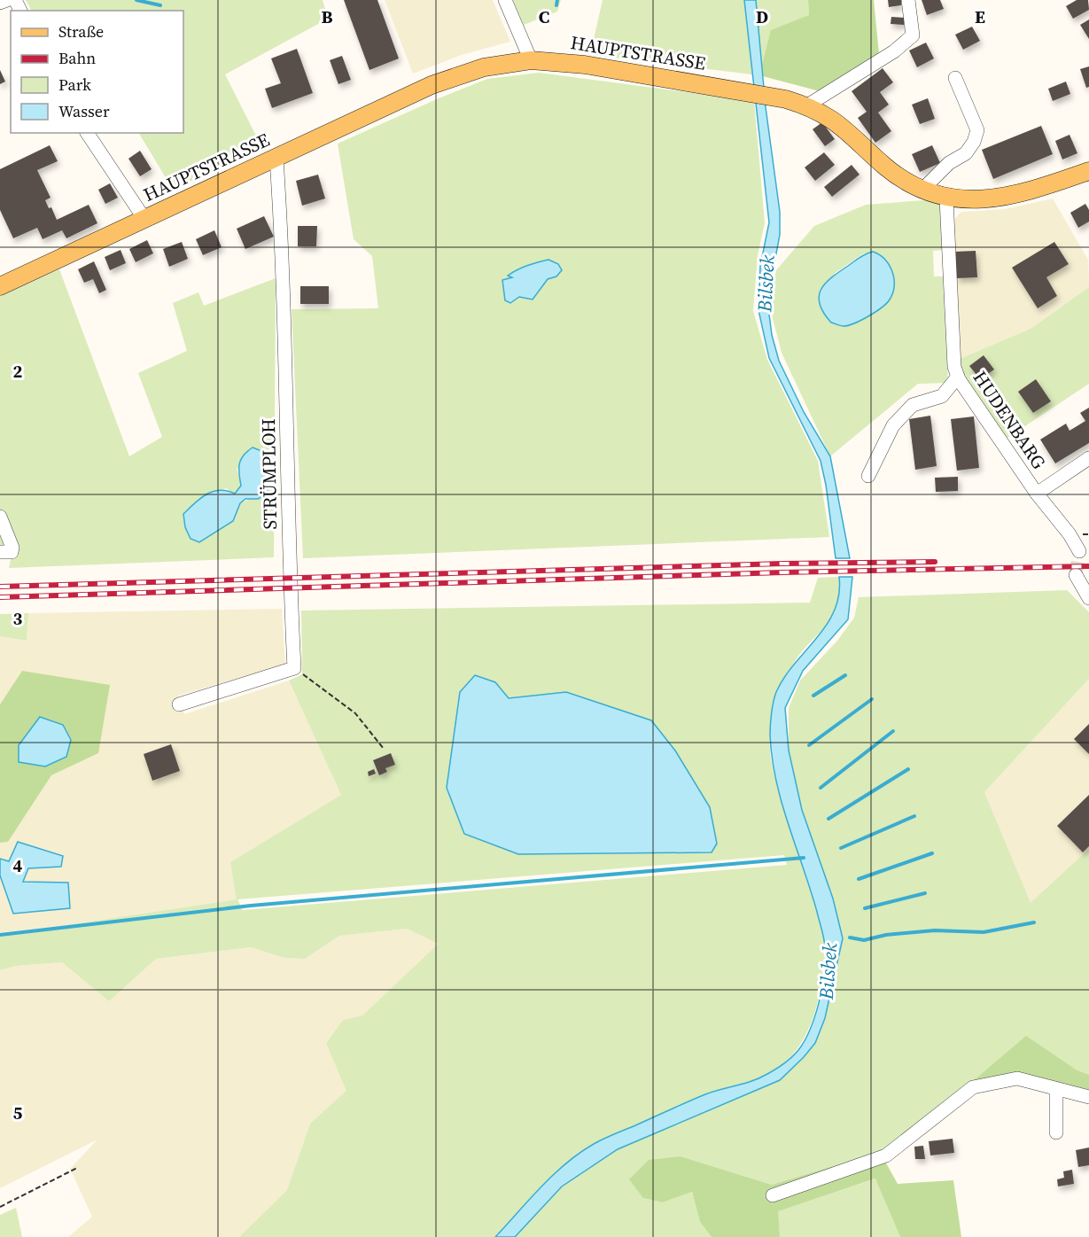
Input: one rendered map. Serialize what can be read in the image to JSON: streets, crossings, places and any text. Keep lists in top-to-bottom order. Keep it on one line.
{"streets":{"main road":["HAUPTSTRASSE"],"street":["HUDENBARG","STRÜMPLOH"]},"crossings":[["HAUPTSTRASSE","HUDENBARG"],["HAUPTSTRASSE","STRÜMPLOH"]],"water":["Bilsbek"],"legend":["Straße","Bahn","Park","Wasser"],"grid":{"columns":["B","C","D","E"],"rows":["2","3","4","5"]}}
